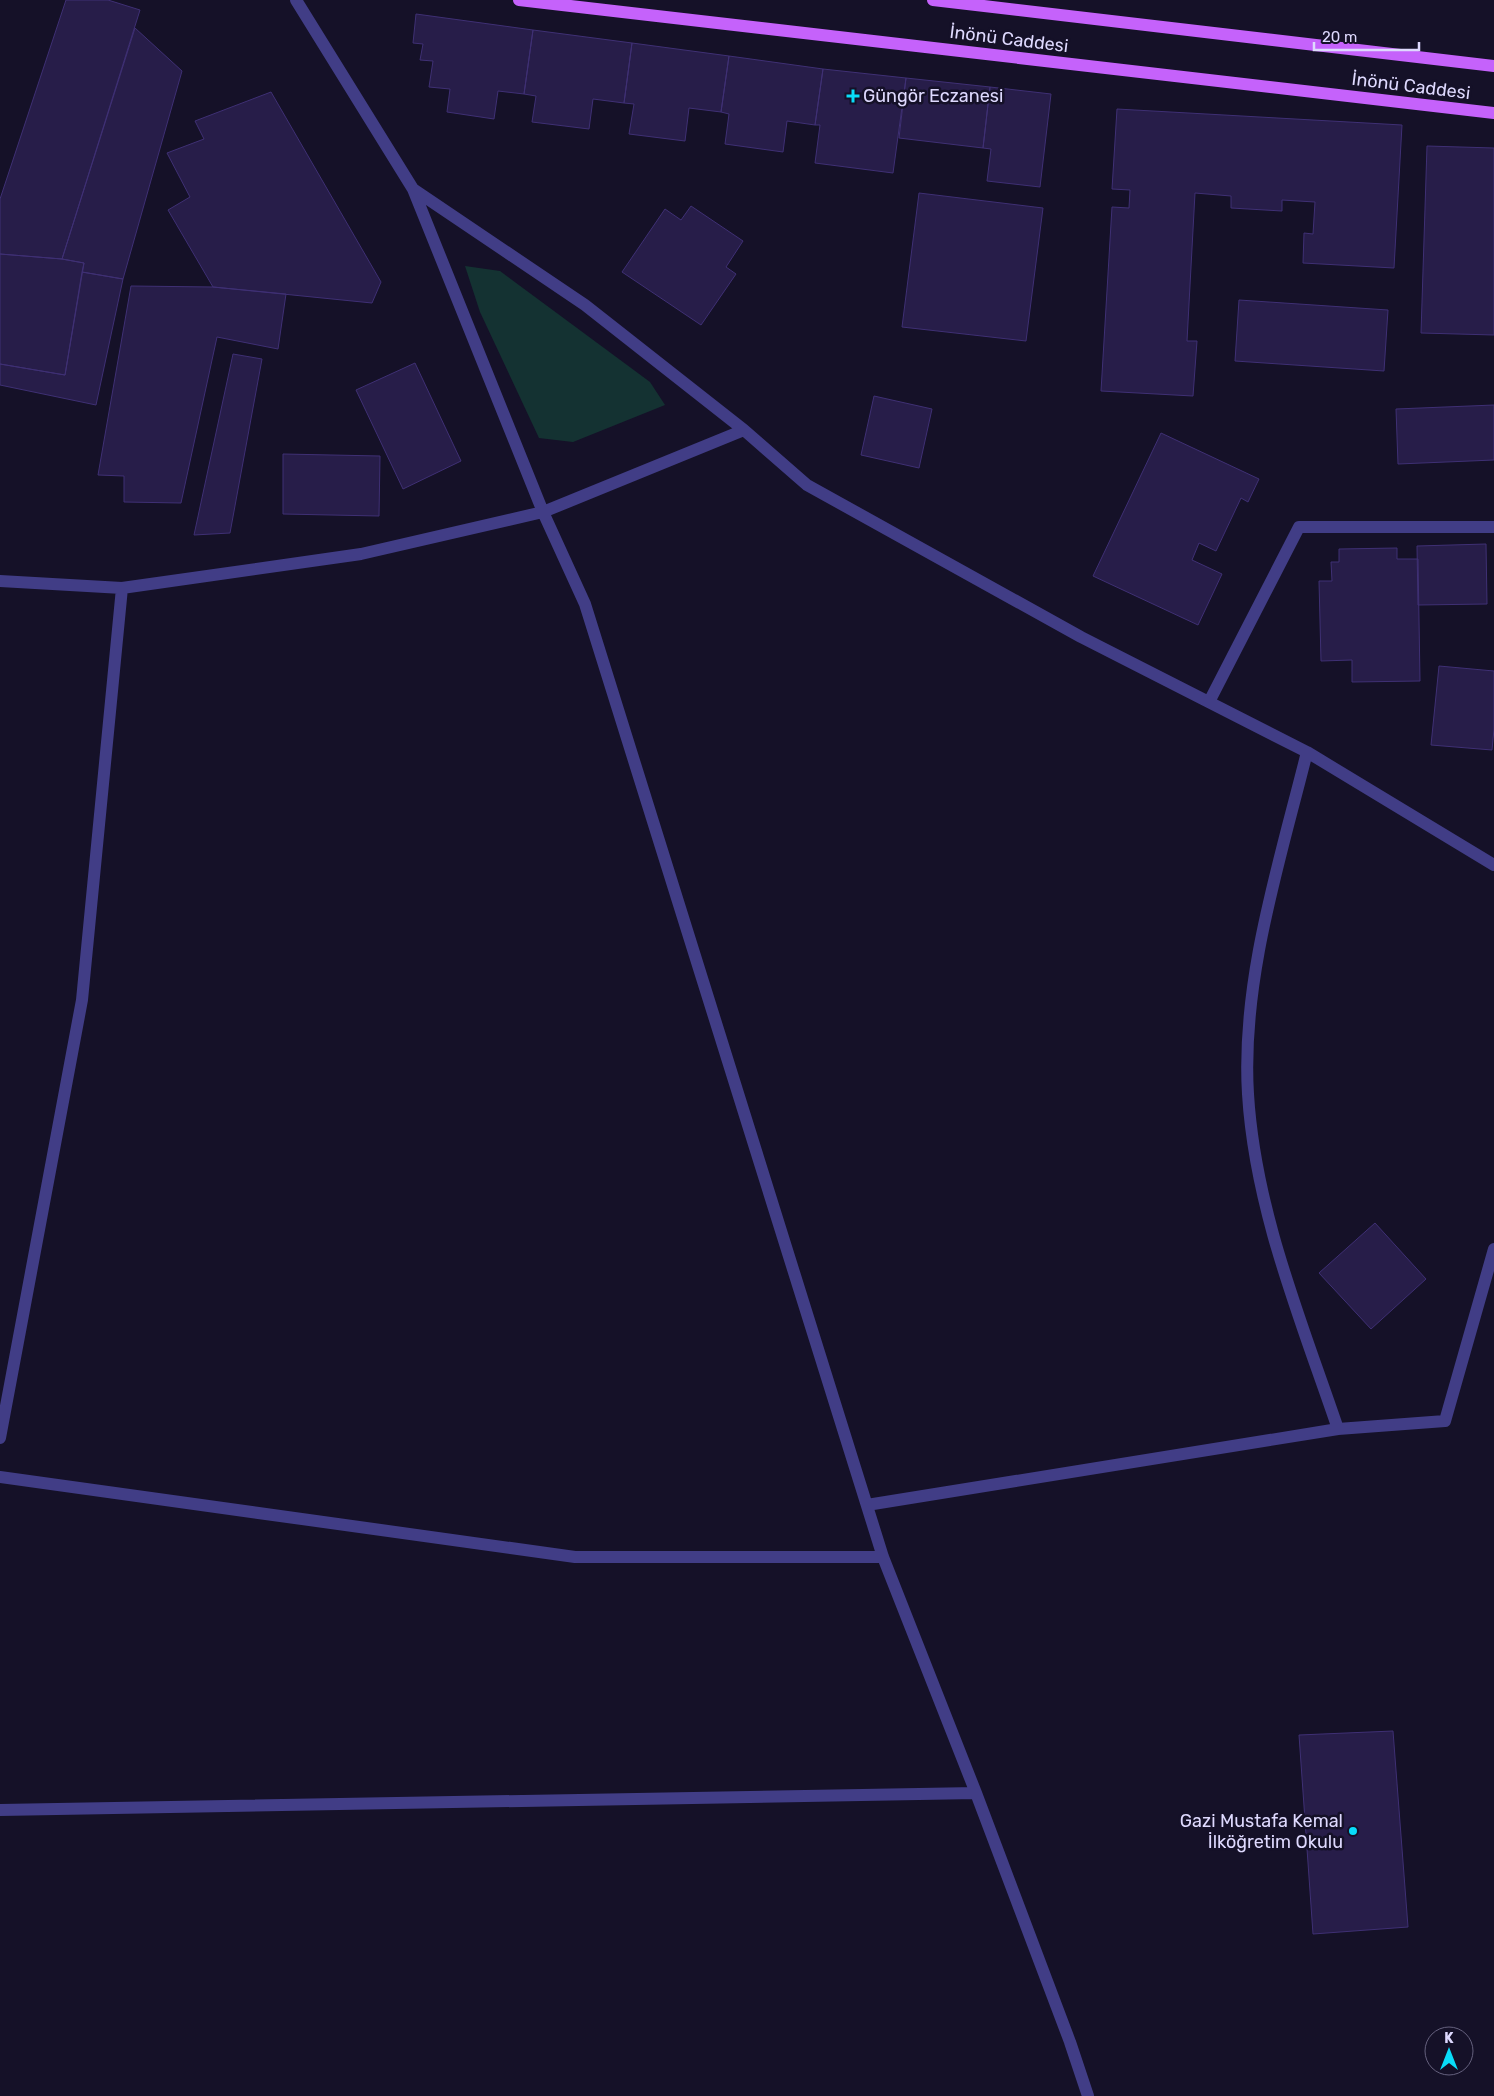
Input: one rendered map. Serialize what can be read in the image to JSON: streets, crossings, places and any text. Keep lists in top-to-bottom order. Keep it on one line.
{"streets":{"main road":["İnönü Caddesi"]},"places":{"health":["Güngör Eczanesi"],"other":["Gazi Mustafa Kemal İlköğretim Okulu"]},"scale_bar":"20 m","north":"top"}
